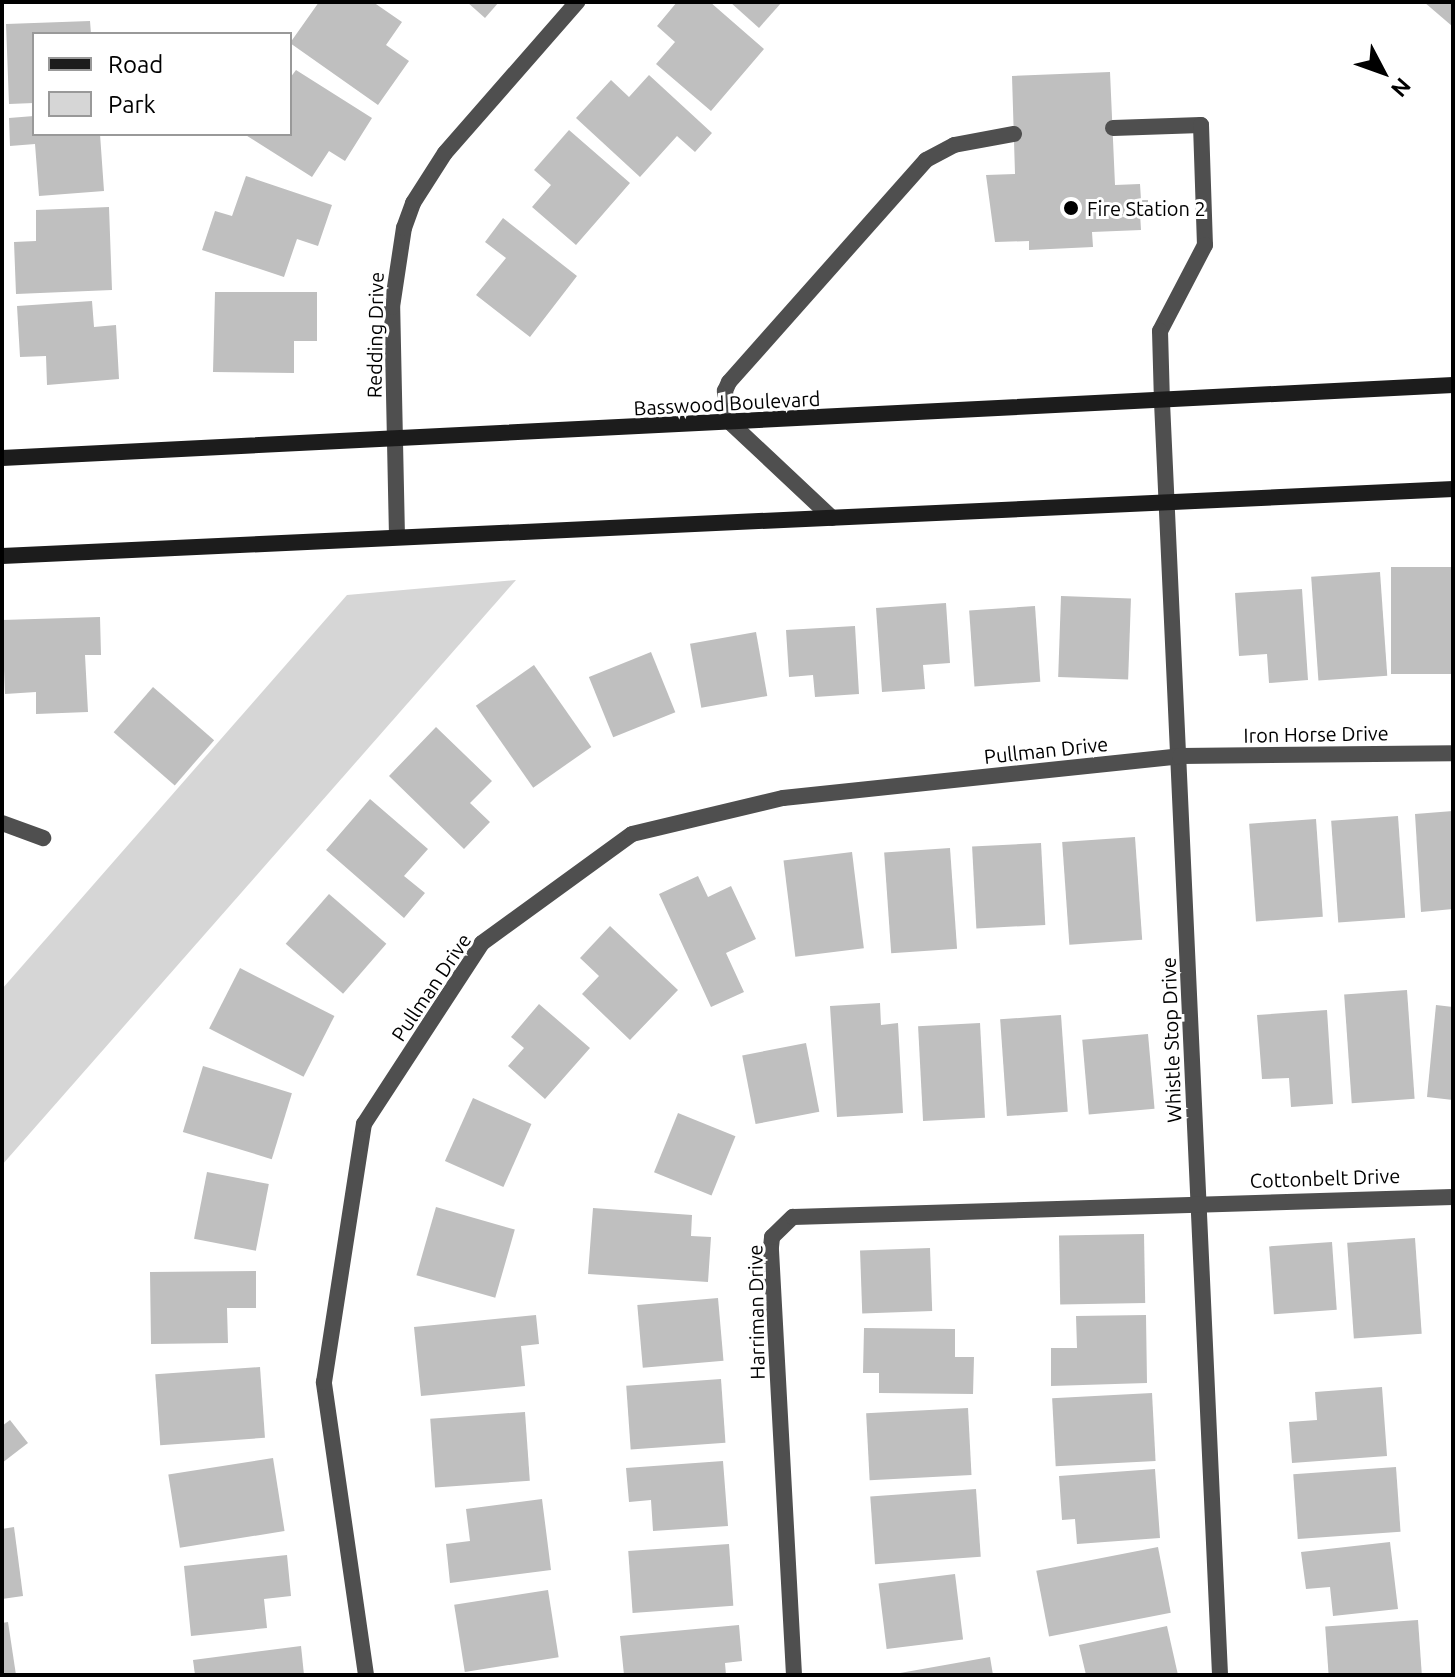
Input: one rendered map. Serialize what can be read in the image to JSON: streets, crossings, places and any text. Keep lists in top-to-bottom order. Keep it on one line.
{"streets":{"main road":["Basswood Boulevard"],"street":["Redding Drive","Iron Horse Drive","Pullman Drive","Whistle Stop Drive","Cottonbelt Drive","Harriman Drive"]},"crossings":[["Redding Drive","Basswood Boulevard"],["Basswood Boulevard","Whistle Stop Drive"],["Iron Horse Drive","Pullman Drive"],["Iron Horse Drive","Whistle Stop Drive"],["Pullman Drive","Whistle Stop Drive"],["Whistle Stop Drive","Cottonbelt Drive"],["Whistle Stop Drive","Harriman Drive"],["Cottonbelt Drive","Harriman Drive"]],"places":["Fire Station 2"],"legend":["Road","Park"],"north":"bottom right"}
